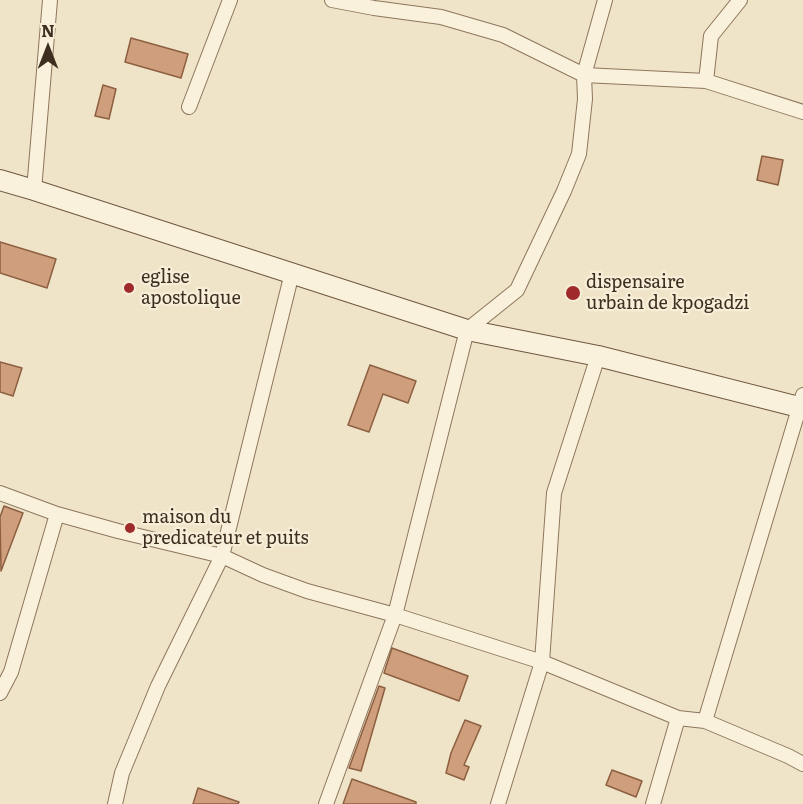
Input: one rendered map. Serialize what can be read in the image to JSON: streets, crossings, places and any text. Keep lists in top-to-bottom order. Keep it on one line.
{"places":["eglise apostolique","dispensaire urbain de kpogadzi","maison du predicateur et puits"],"north":"top"}
